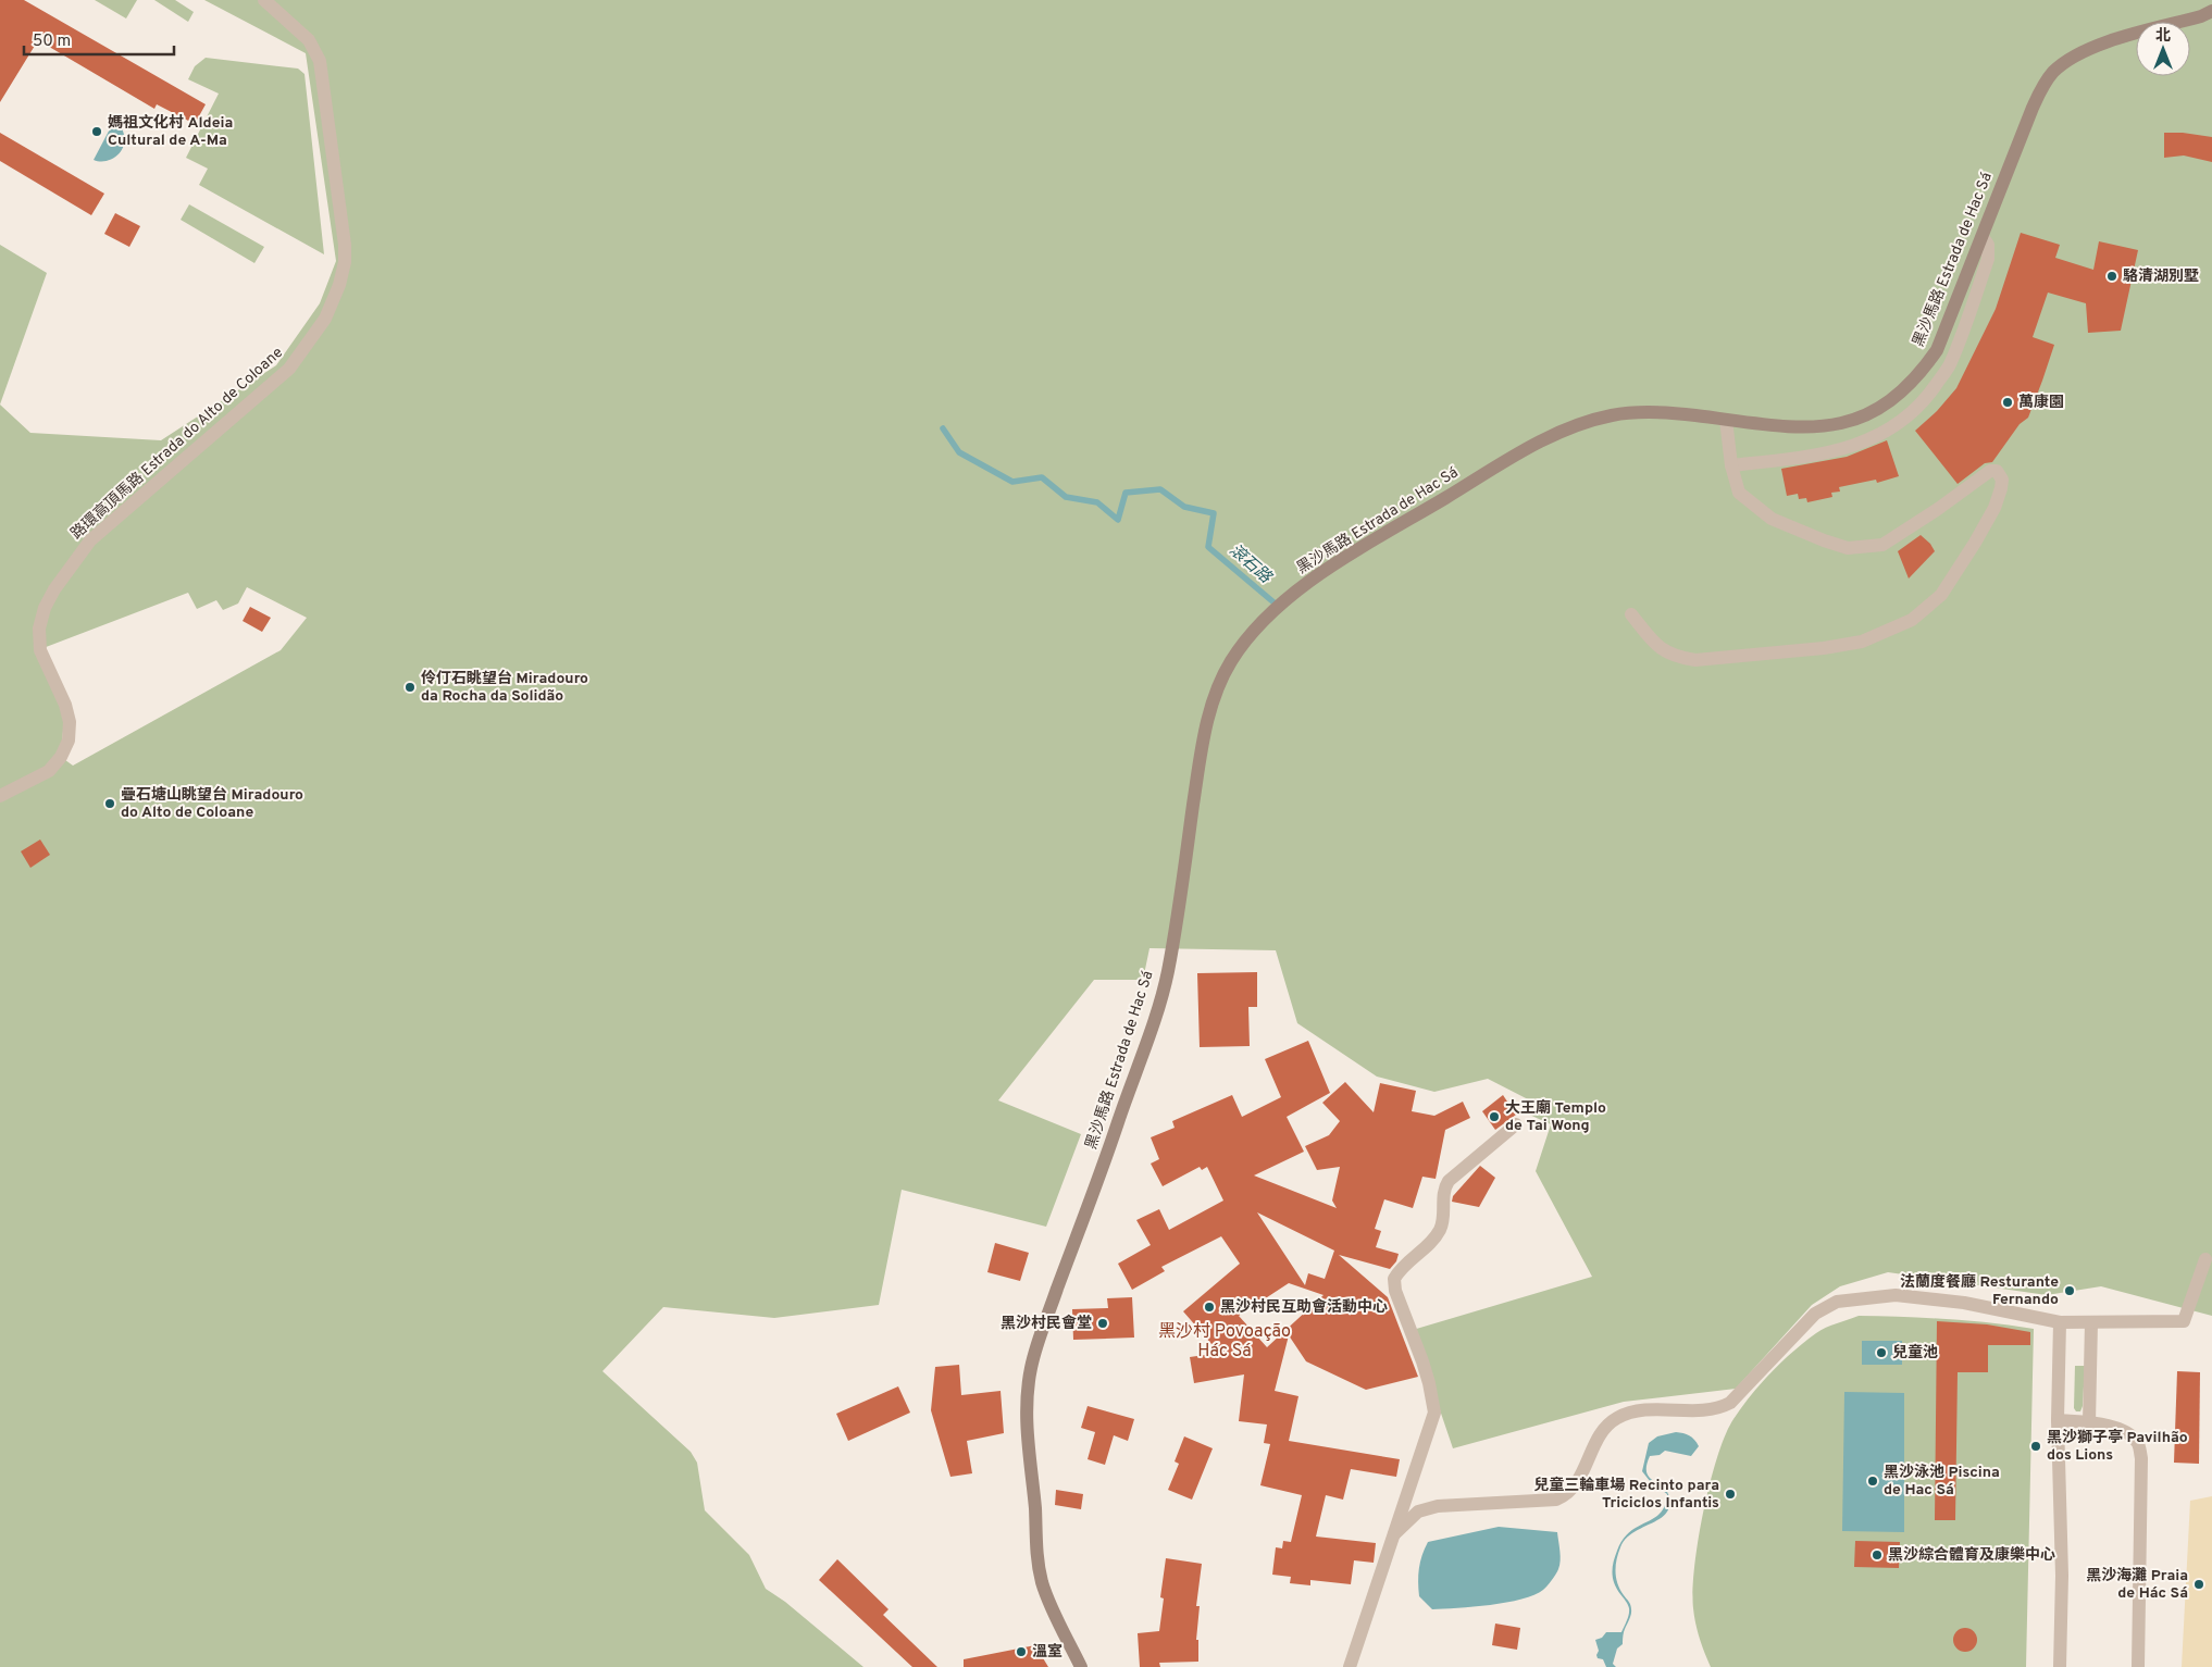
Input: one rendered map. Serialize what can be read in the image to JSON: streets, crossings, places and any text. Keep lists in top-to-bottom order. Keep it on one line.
{"streets":{"main road":["黑沙馬路 Estrada de Hac Sá"],"street":["路環高頂馬路 Estrada do Alto de Coloane"]},"districts":["黑沙村 Povoação Hác Sá"],"water":["滾石路"],"places":["媽祖文化村 Aldeia Cultural de A-Ma","駱清湖別墅","萬康園","伶仃石眺望台 Miradouro da Rocha da Solidão","疊石塘山眺望台 Miradouro do Alto de Coloane","大王廟 Templo de Tai Wong","法蘭度餐廳 Resturante Fernando","黑沙村民互助會活動中心","黑沙村民會堂","兒童池","黑沙獅子亭 Pavilhão dos Lions","黑沙泳池 Piscina de Hac Sá","兒童三輪車場 Recinto para Triciclos Infantis","黑沙綜合體育及康樂中心","黑沙海灘 Praia de Hác Sá","溫室"],"scale_bar":"50 m","north":"top"}
